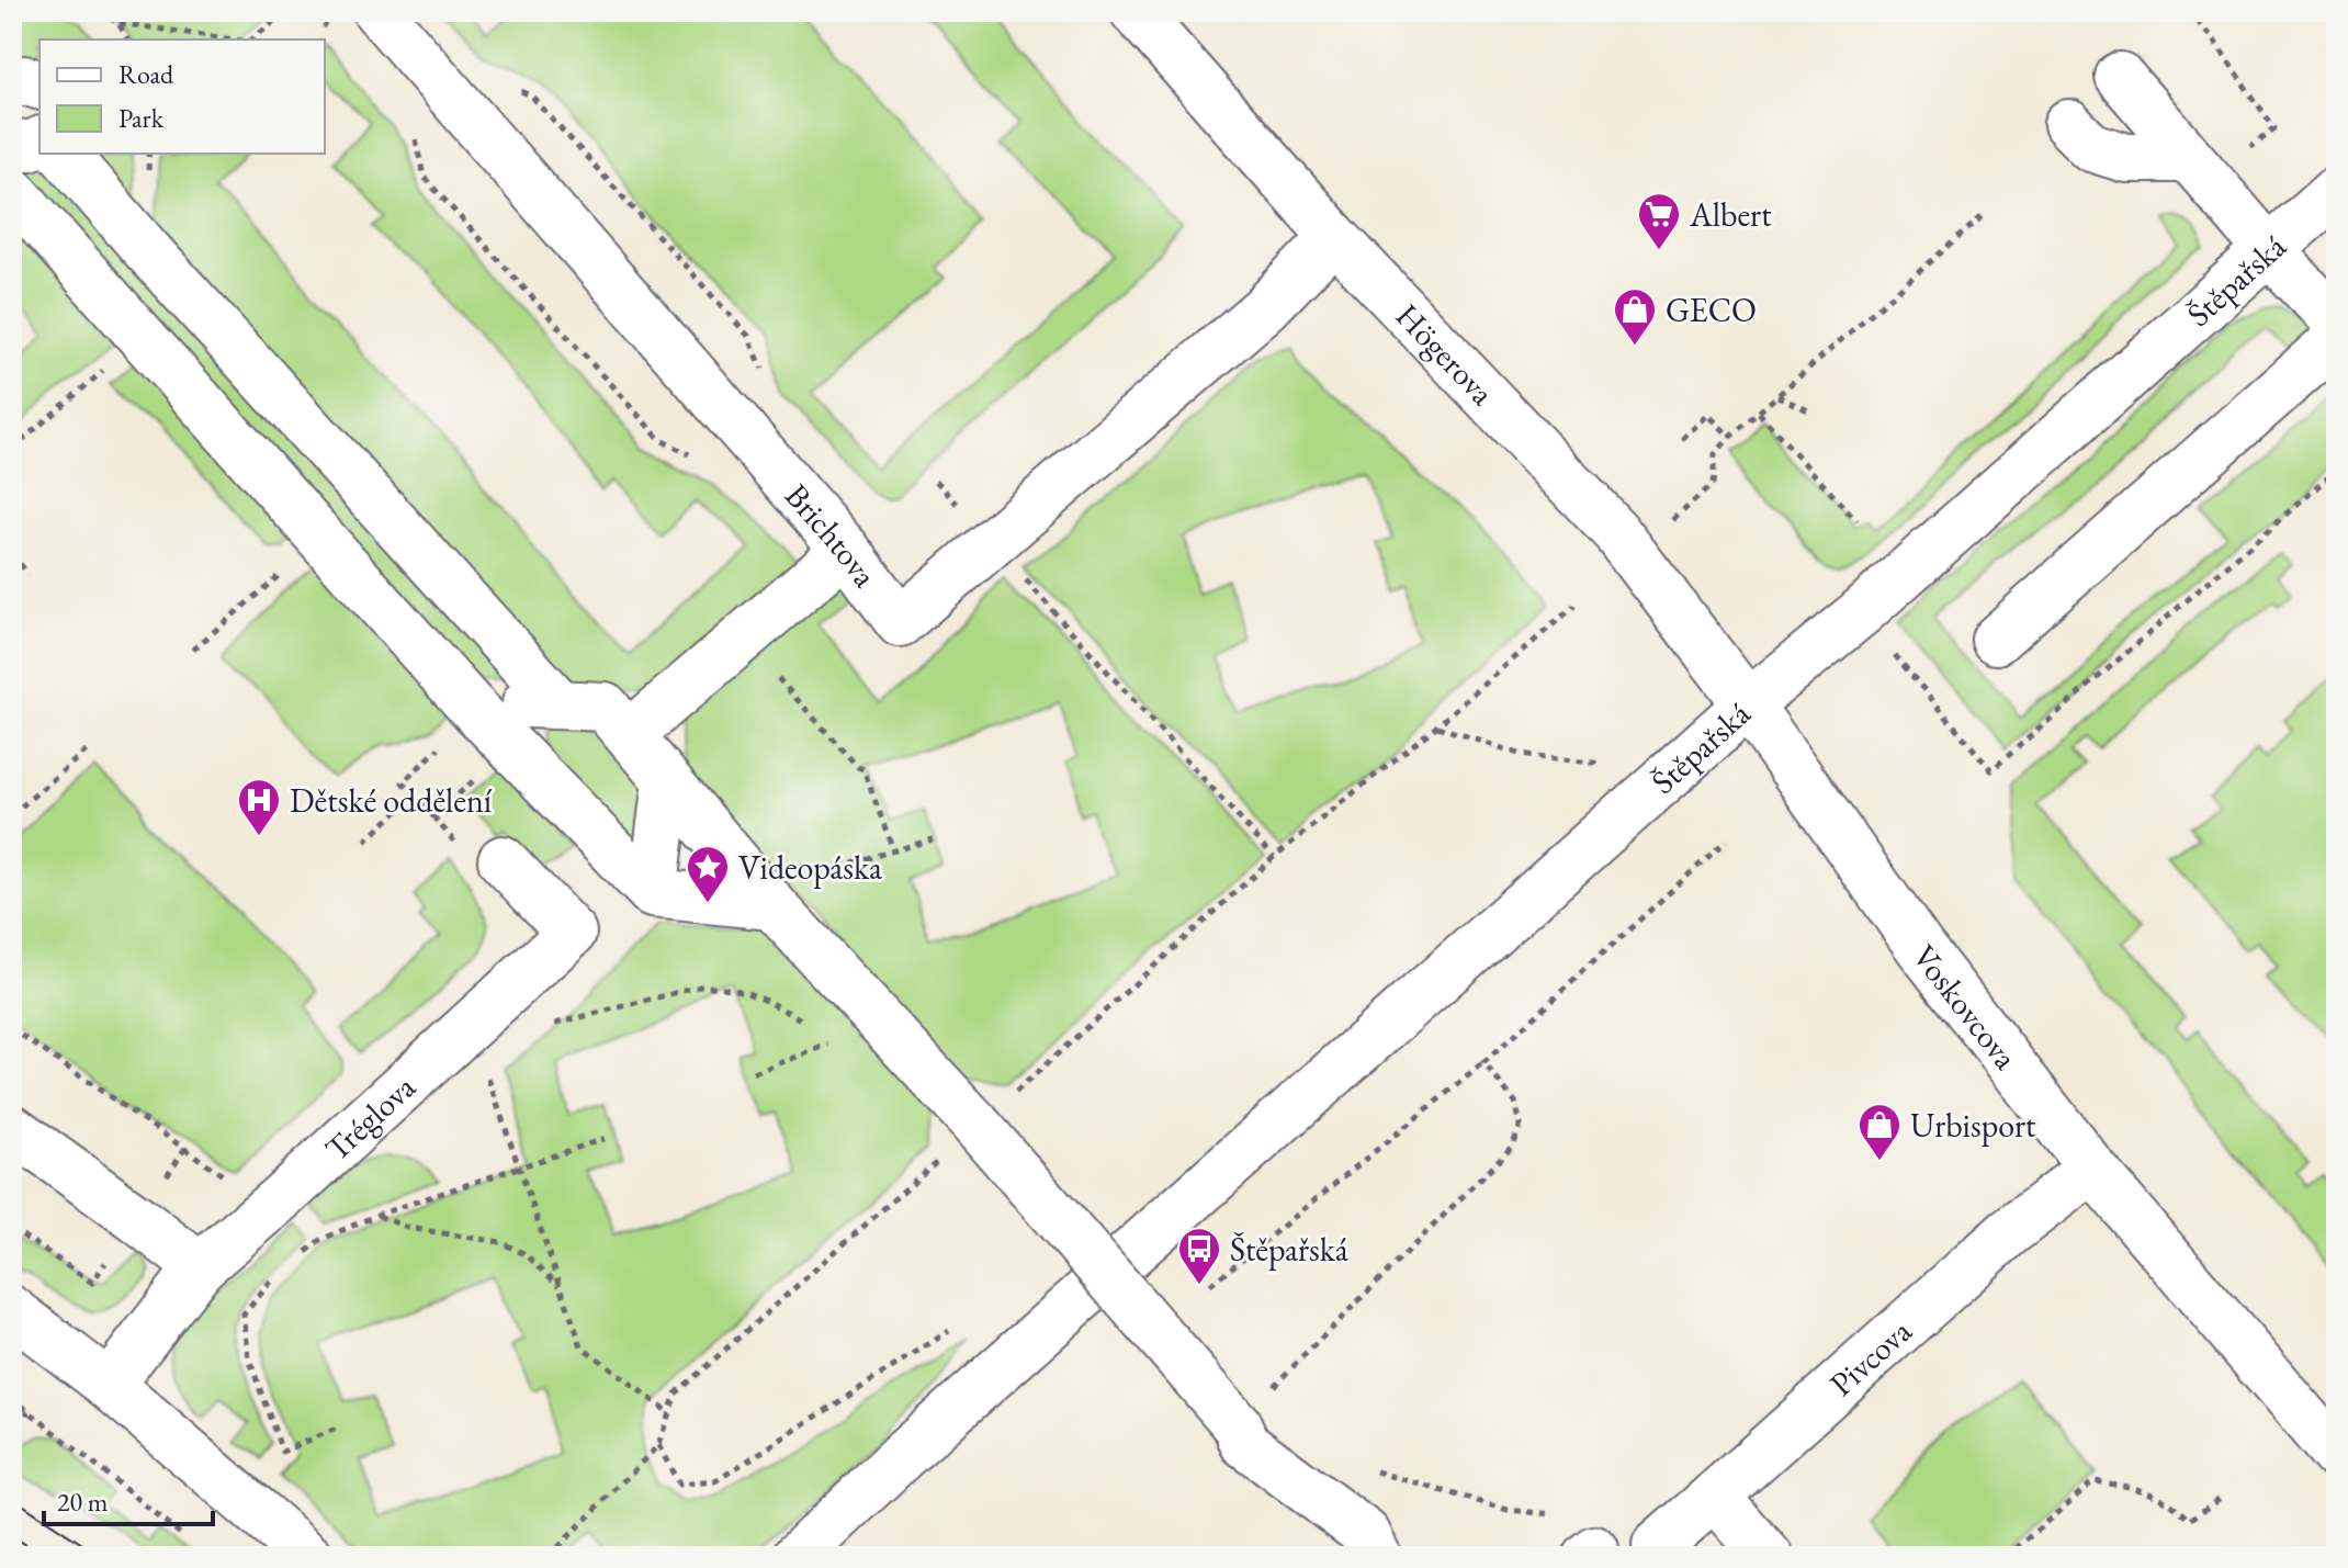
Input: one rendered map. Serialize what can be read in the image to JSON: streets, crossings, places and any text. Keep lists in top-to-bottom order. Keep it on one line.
{"streets":{"street":["Štěpařská","Högerova","Brichtova","Voskovcova","Tréglova","Pivcova"]},"crossings":[["Štěpařská","Högerova"],["Štěpařská","Voskovcova"],["Högerova","Brichtova"],["Högerova","Voskovcova"],["Voskovcova","Pivcova"]],"places":{"supermarket":["Albert"],"shop":["GECO","Urbisport"],"hospital":["Dětské oddělení"],"place":["Videopáska"],"bus stop":["Štěpařská"]},"legend":["Road","Park"],"scale_bar":"20 m"}
